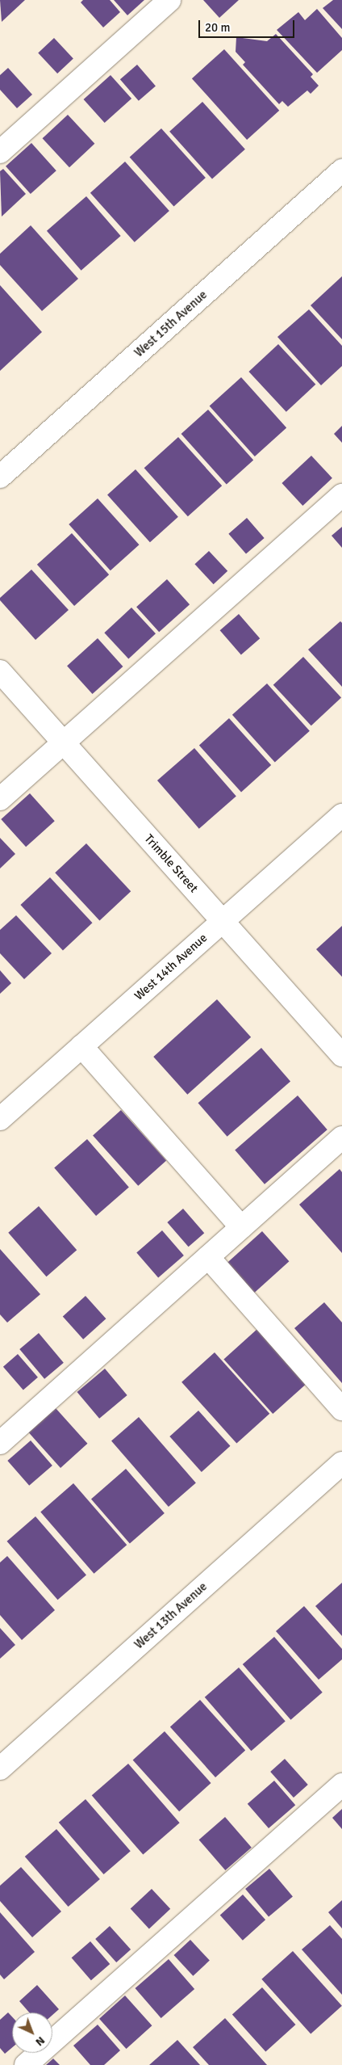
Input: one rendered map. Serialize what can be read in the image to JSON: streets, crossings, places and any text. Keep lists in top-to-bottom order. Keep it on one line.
{"streets":{"street":["West 15th Avenue","Trimble Street","West 14th Avenue","West 13th Avenue"]},"crossings":[["Trimble Street","West 14th Avenue"]],"scale_bar":"20 m","north":"bottom right"}
